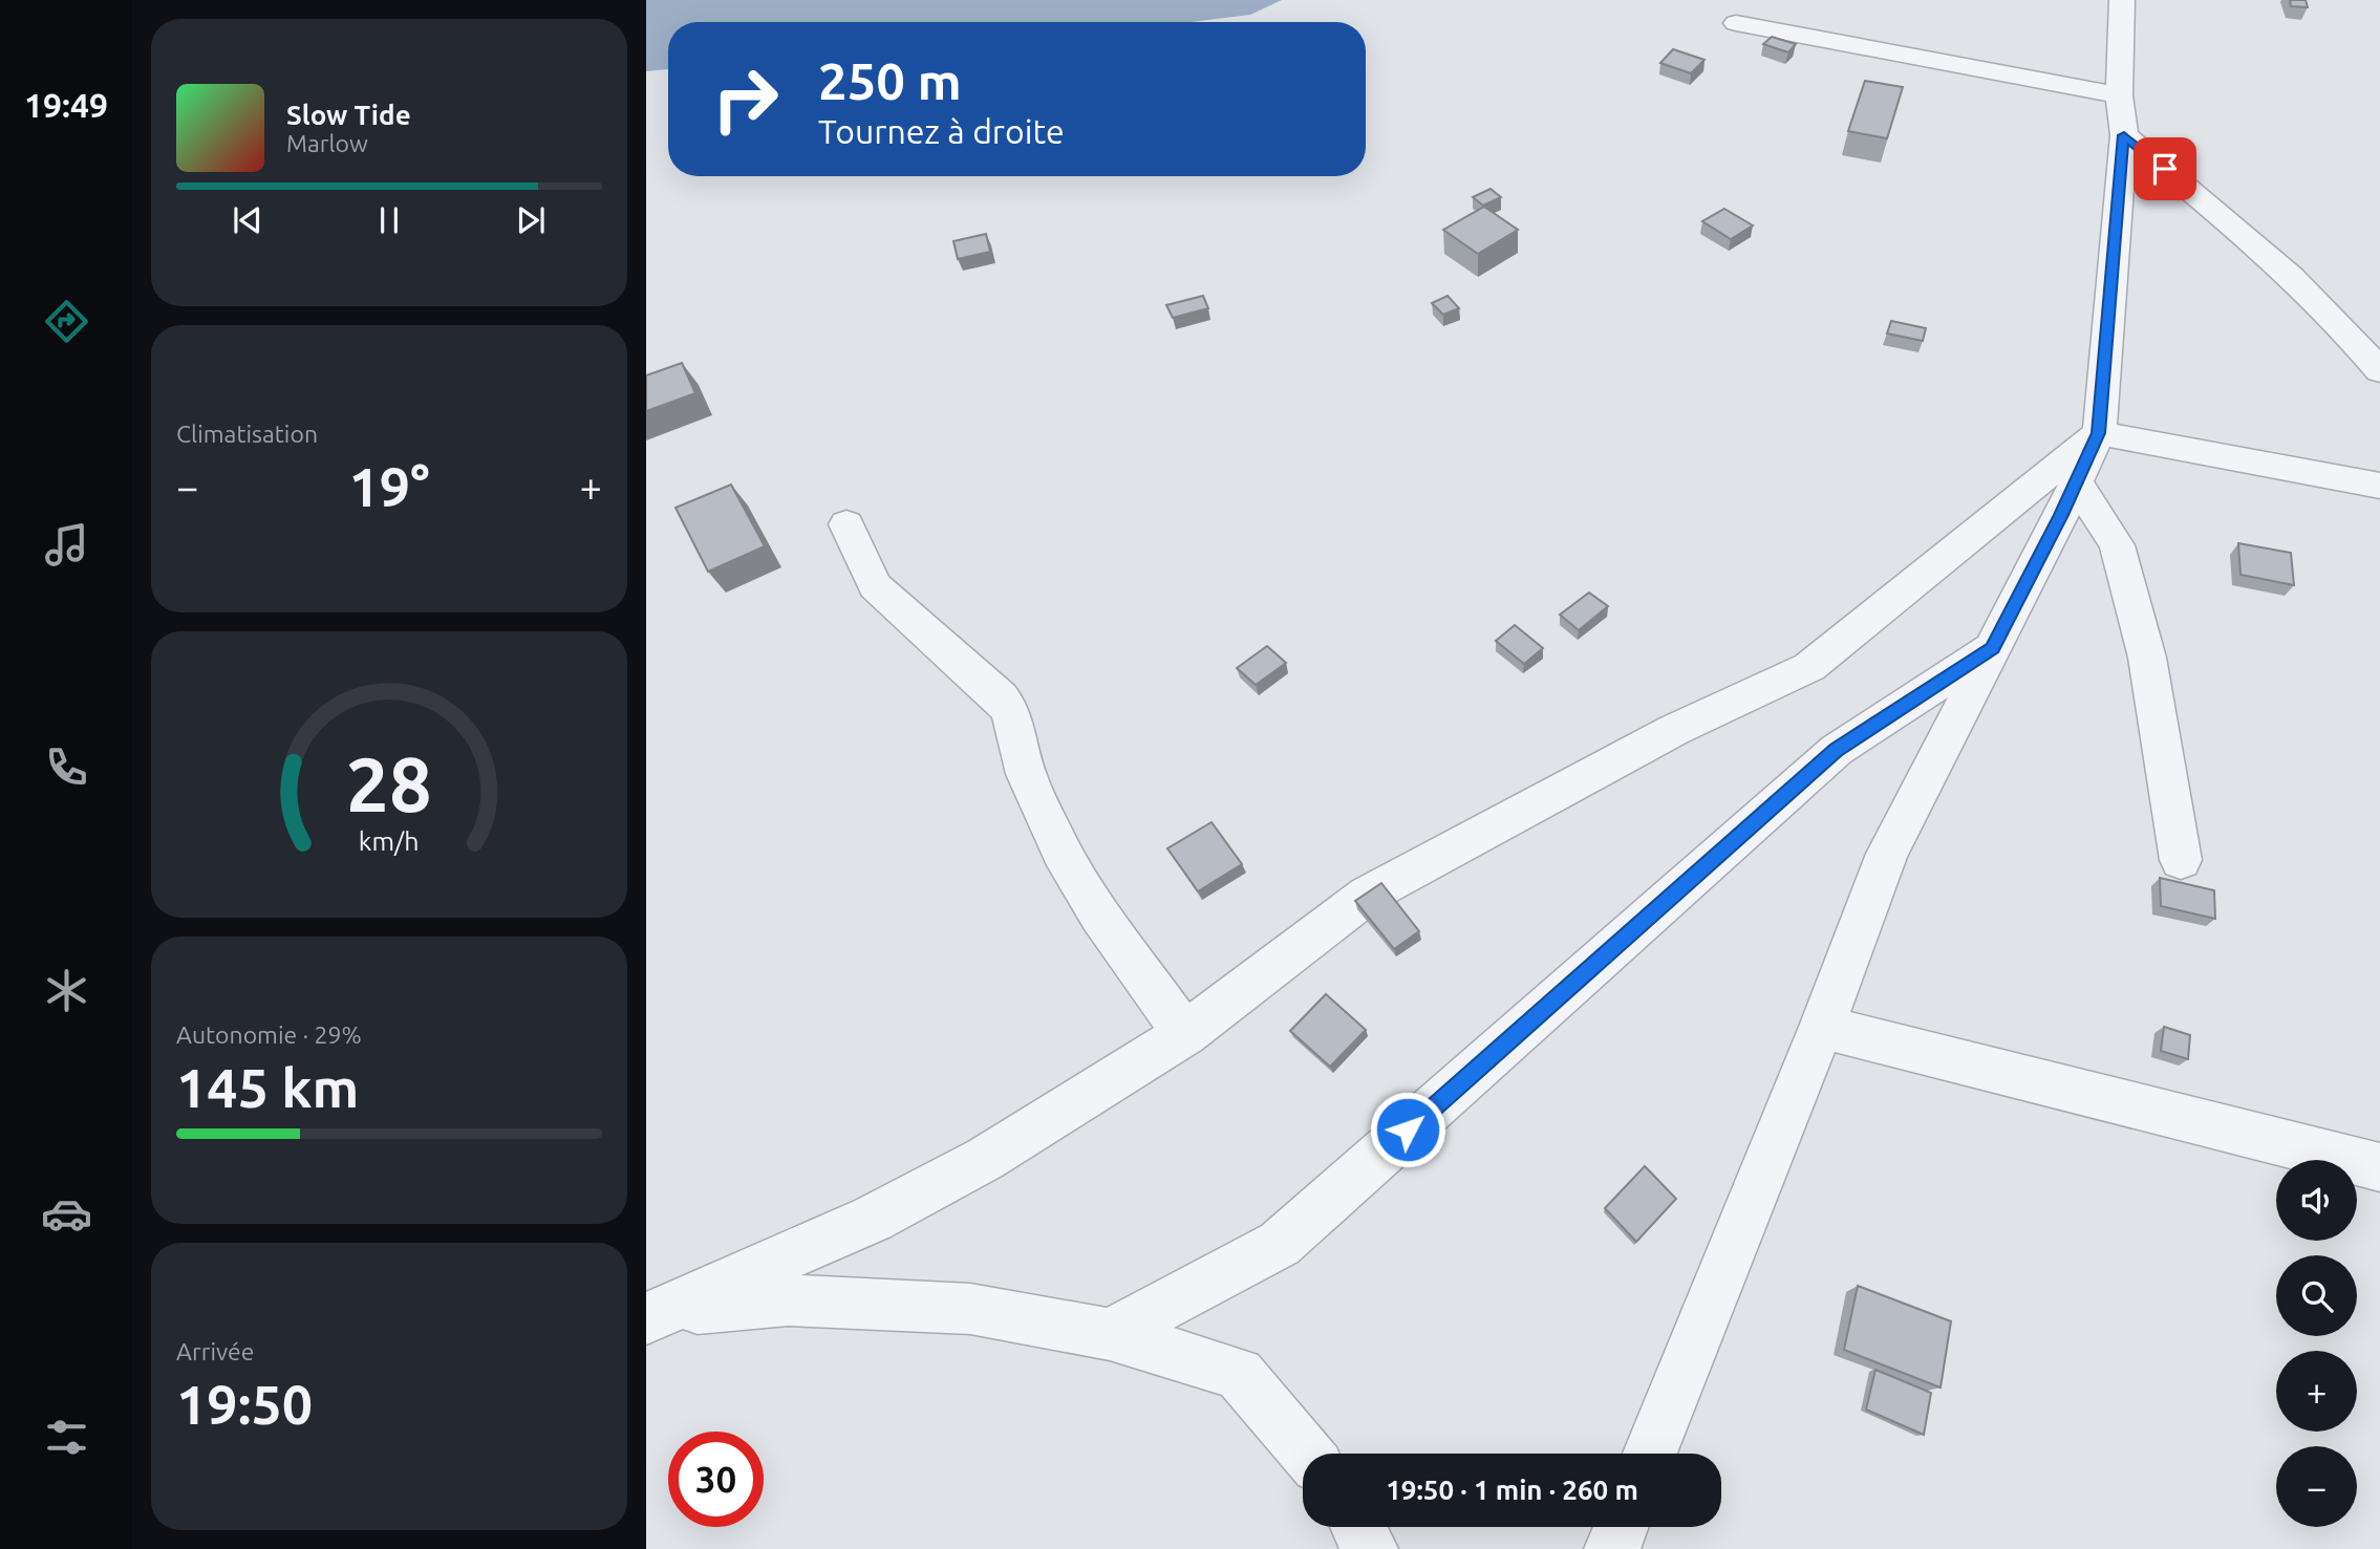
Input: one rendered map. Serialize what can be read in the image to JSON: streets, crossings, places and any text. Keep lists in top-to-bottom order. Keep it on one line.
{"page":{"tabs":"19:49","turn":["250 m","Tournez à droite"],"song":["Slow Tide","Marlow"],"tile":["Climatisation",["Autonomie · 29%","145 km"],["Arrivée","19:50"]],"heat":["−","19°","+"],"map_buttons":["+","−"],"limit":"30","trip":"19:50 · 1 min · 260 m","gauge":["28","km/h"]}}
